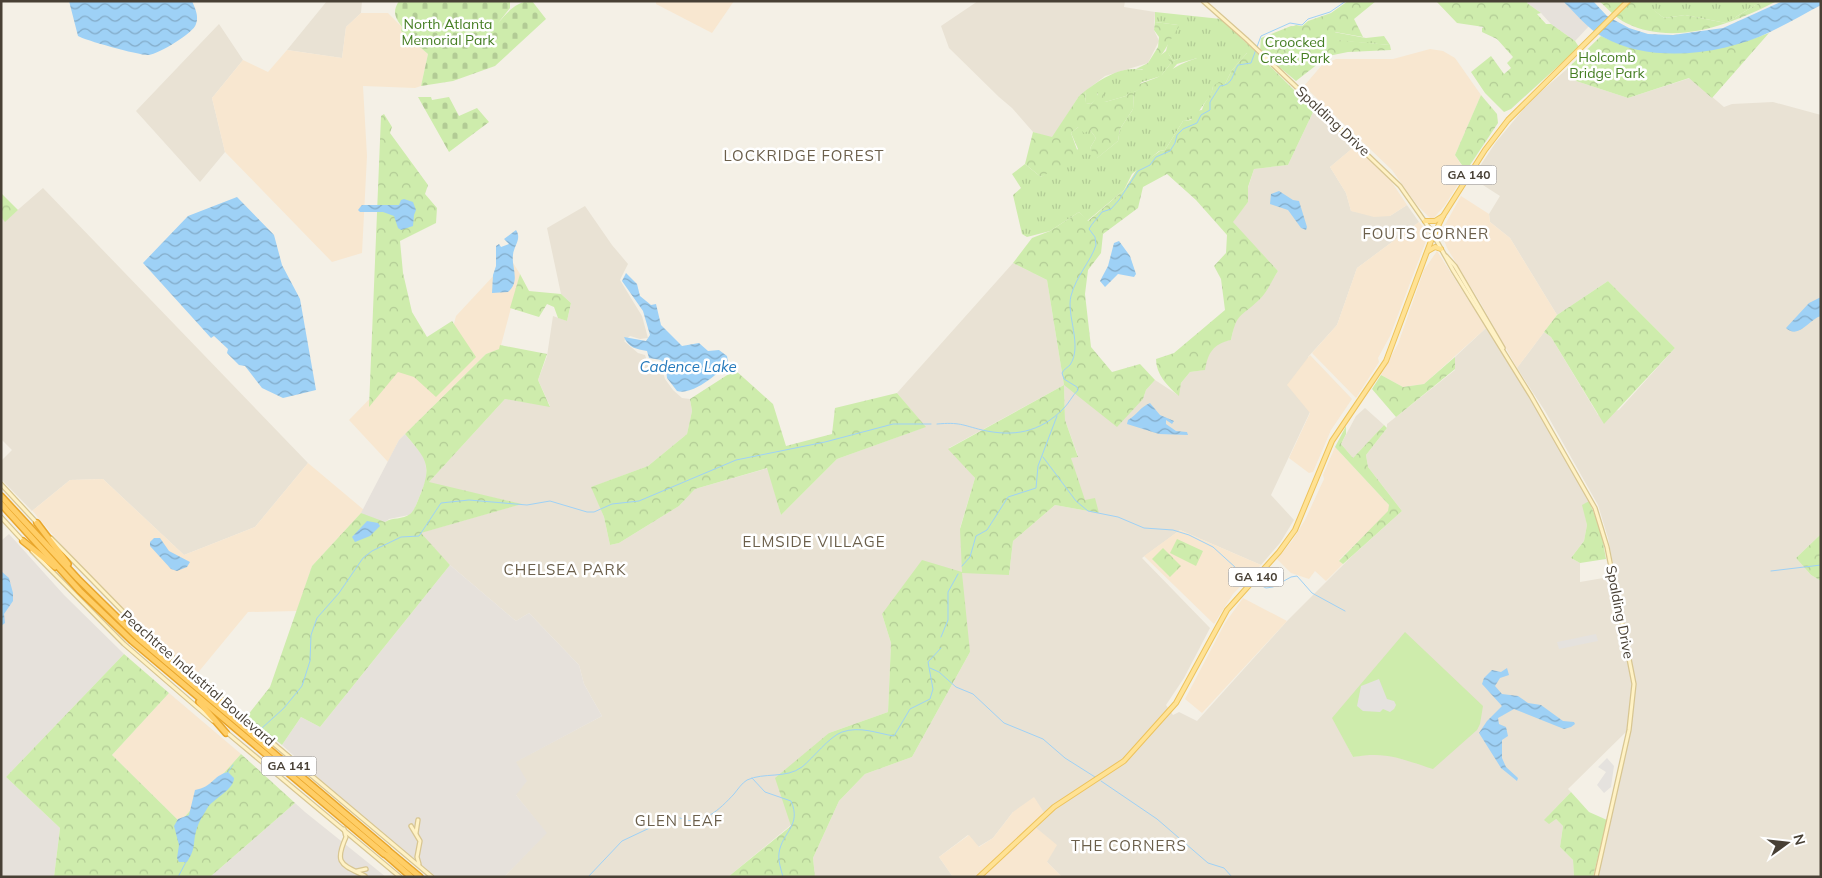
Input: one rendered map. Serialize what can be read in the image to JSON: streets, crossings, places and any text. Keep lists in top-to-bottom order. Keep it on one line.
{"streets":{"highway":["Peachtree Industrial Boulevard","GA 141"],"main road":["Spalding Drive","GA 140"]},"crossings":[["Spalding Drive","GA 140"]],"districts":["LOCKRIDGE FOREST","FOUTS CORNER","ELMSIDE VILLAGE","CHELSEA PARK","GLEN LEAF","THE CORNERS"],"water":["Cadence Lake"],"parks":["North Atlanta Memorial Park","Croocked Creek Park","Holcomb Bridge Park"],"north":"right"}
